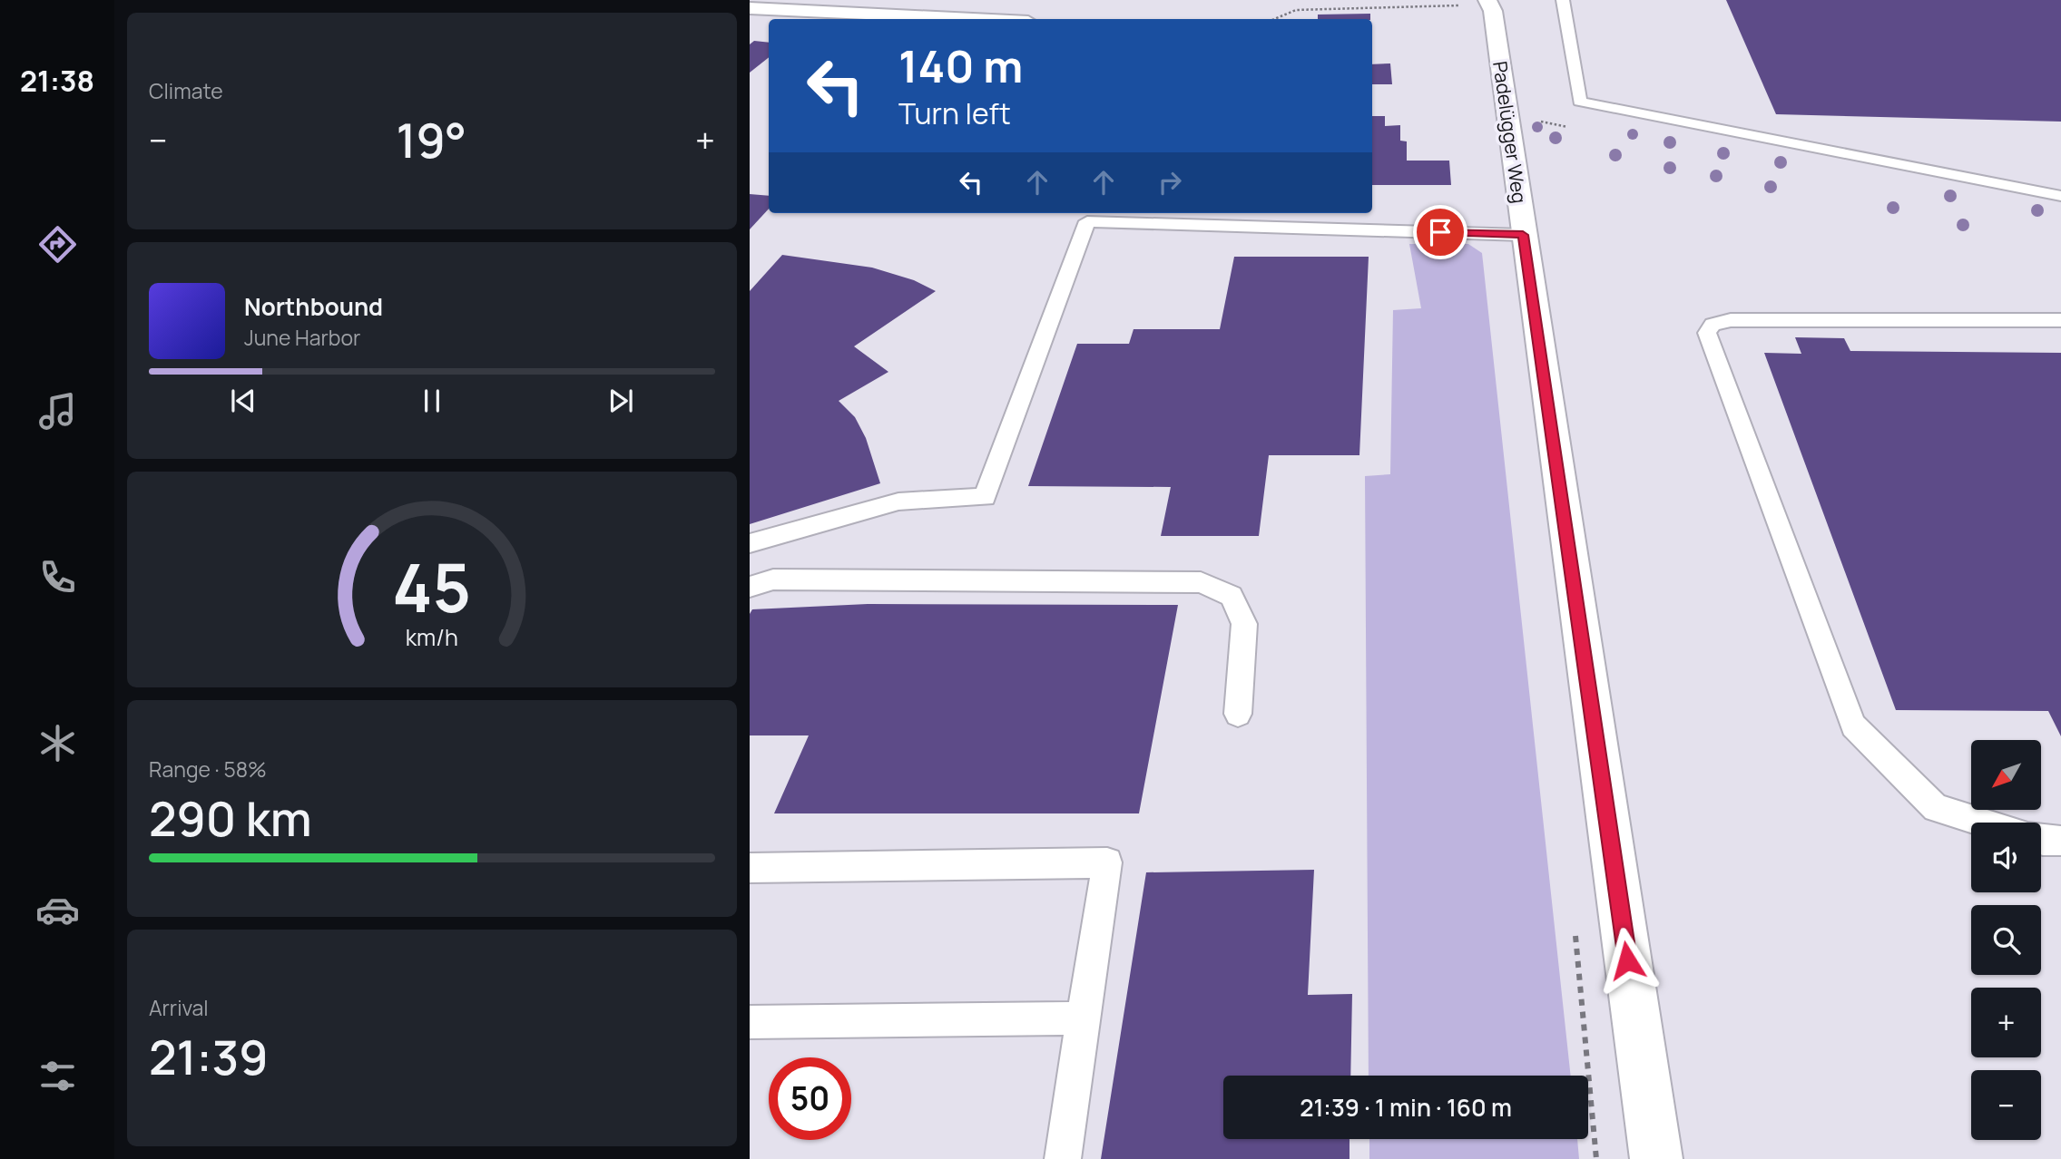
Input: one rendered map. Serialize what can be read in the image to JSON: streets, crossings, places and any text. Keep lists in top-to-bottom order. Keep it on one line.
{"streets":{"main road":["Padelügger Weg"]},"north":"bottom left","page":{"tabs":"21:38","tile":["Climate",["Range · 58%","290 km"],["Arrival","21:39"]],"turn":["140 m","Turn left"],"heat":["−","19°","+"],"song":["Northbound","June Harbor"],"map_buttons":["+","−"],"limit":"50","trip":"21:39 · 1 min · 160 m","gauge":["45","km/h"]}}
